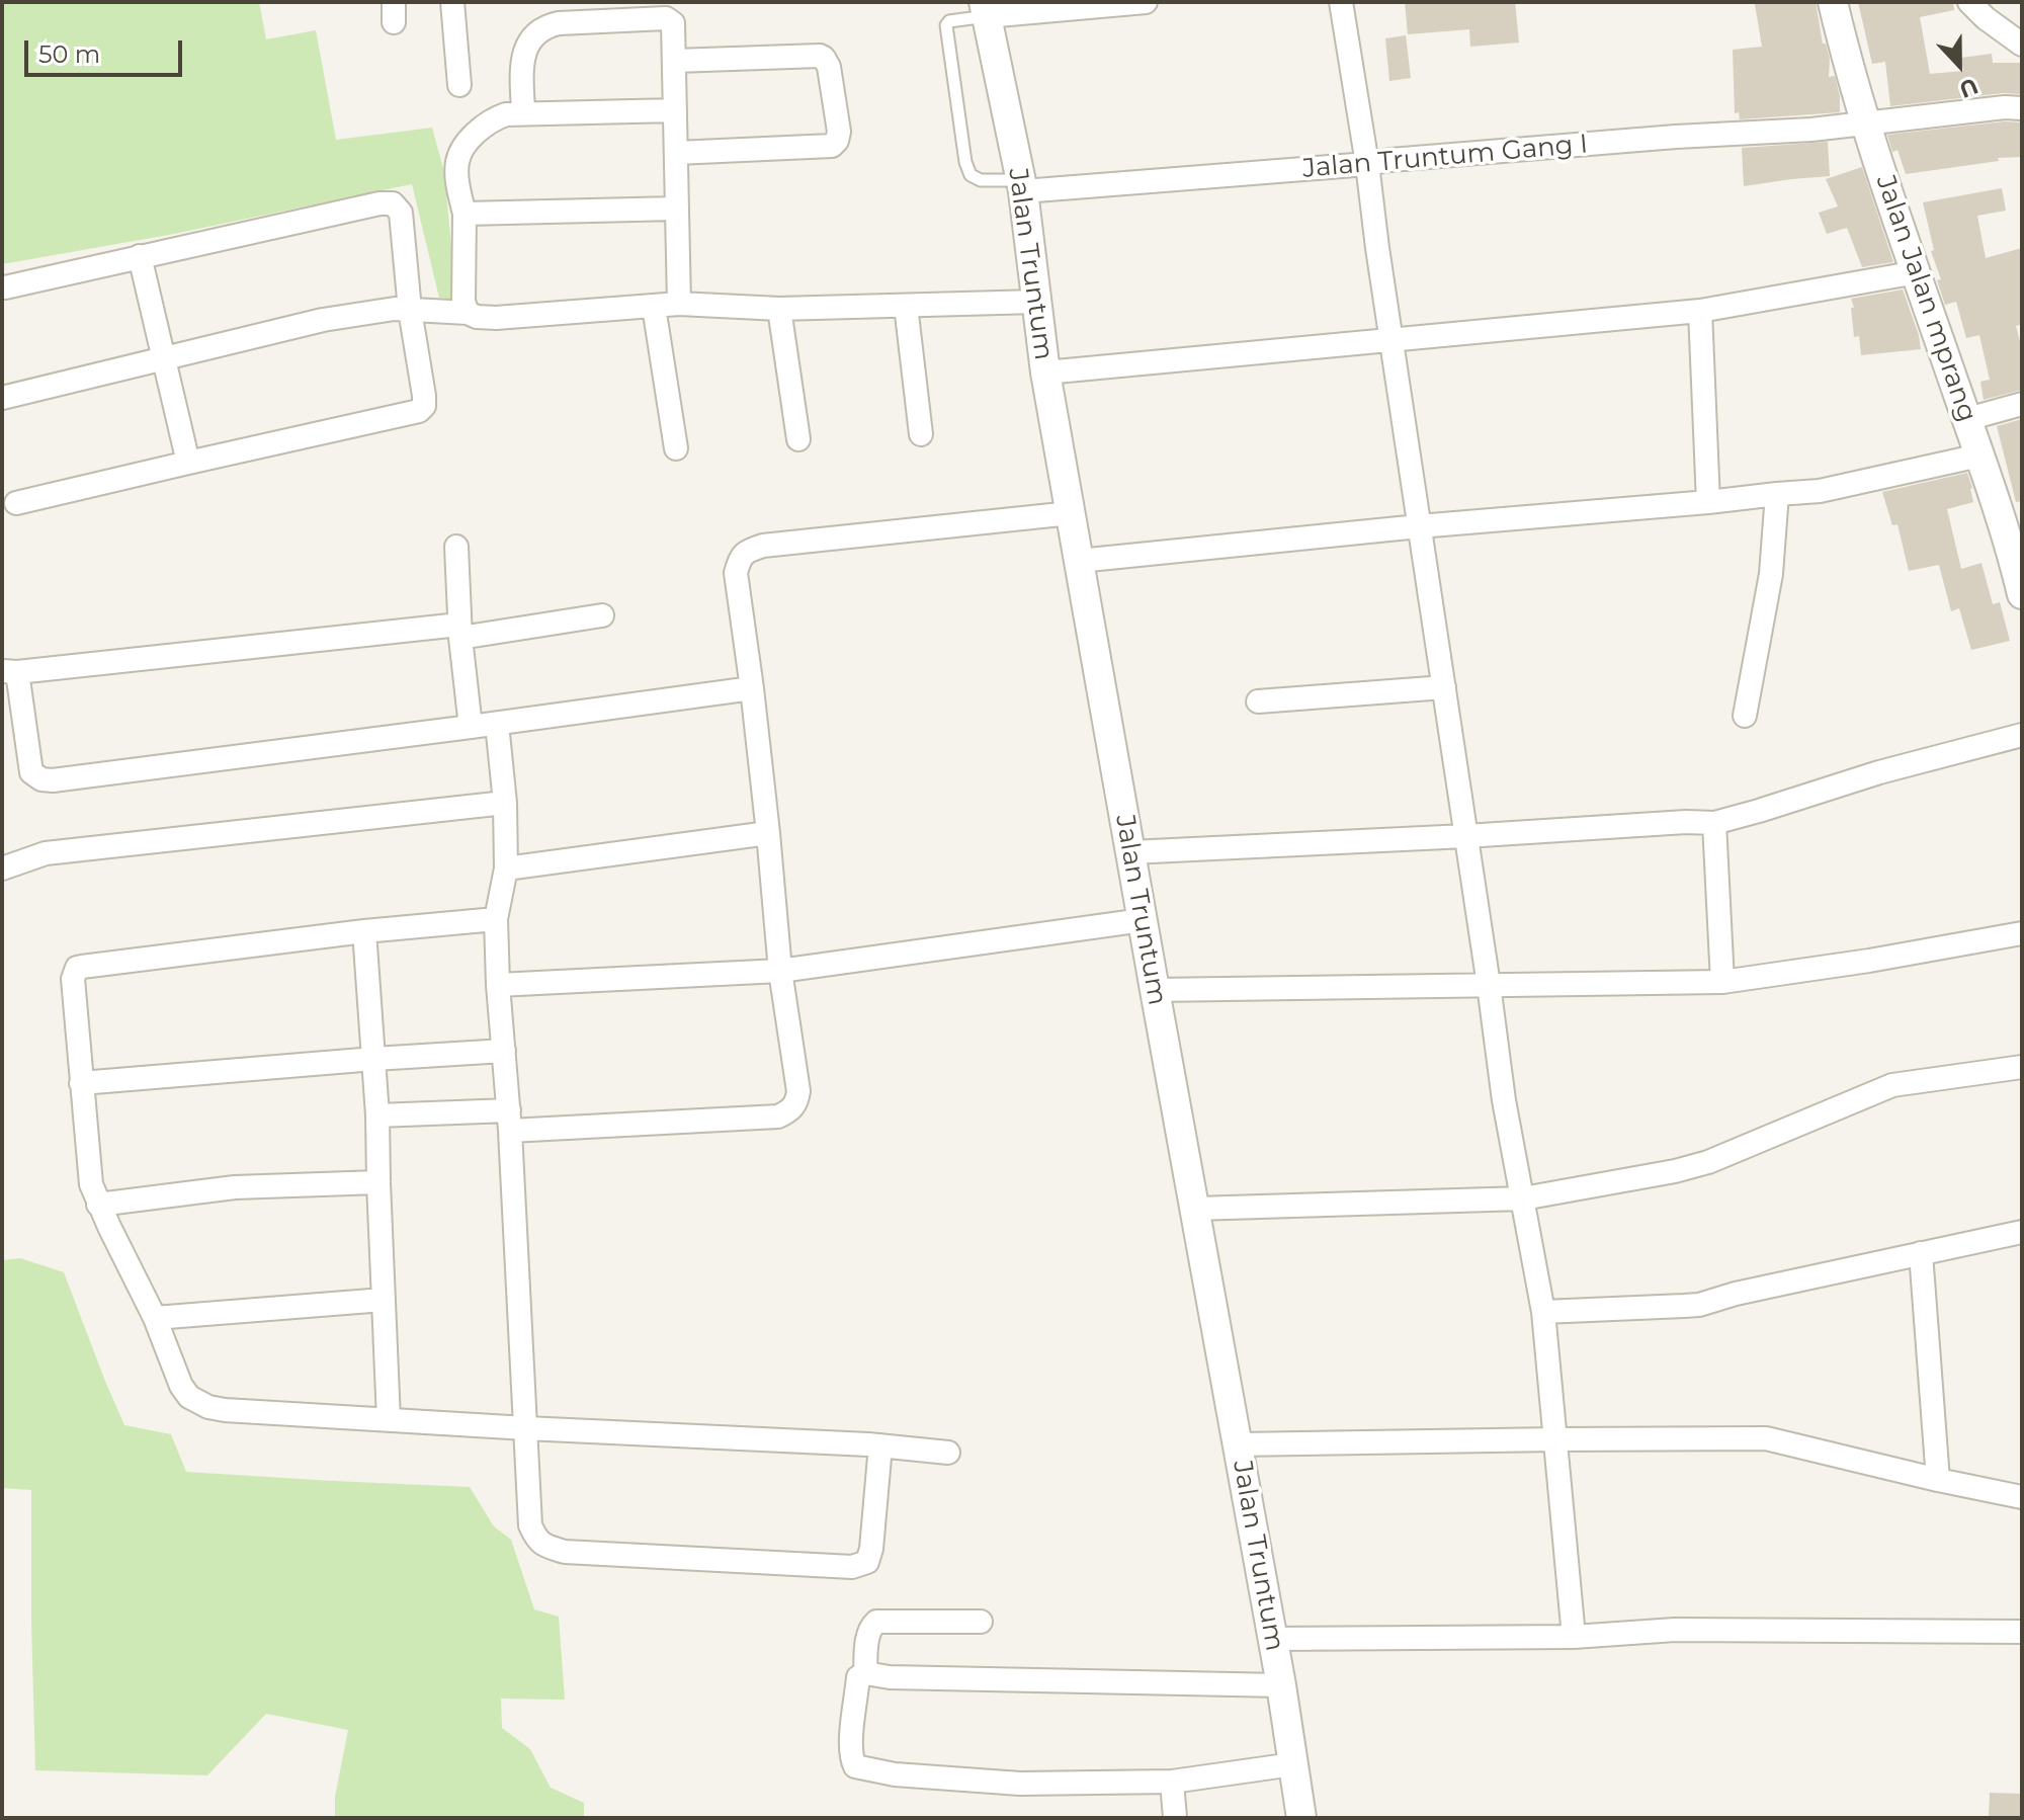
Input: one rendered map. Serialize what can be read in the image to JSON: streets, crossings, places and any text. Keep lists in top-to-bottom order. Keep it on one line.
{"streets":{"street":["Jalan Truntum Gang I","Jalan Truntum","Jalan Jalan mprang"]},"crossings":[["Jalan Truntum Gang I","Jalan Truntum"],["Jalan Truntum Gang I","Jalan Jalan mprang"]],"scale_bar":"50 m","north":"bottom"}
